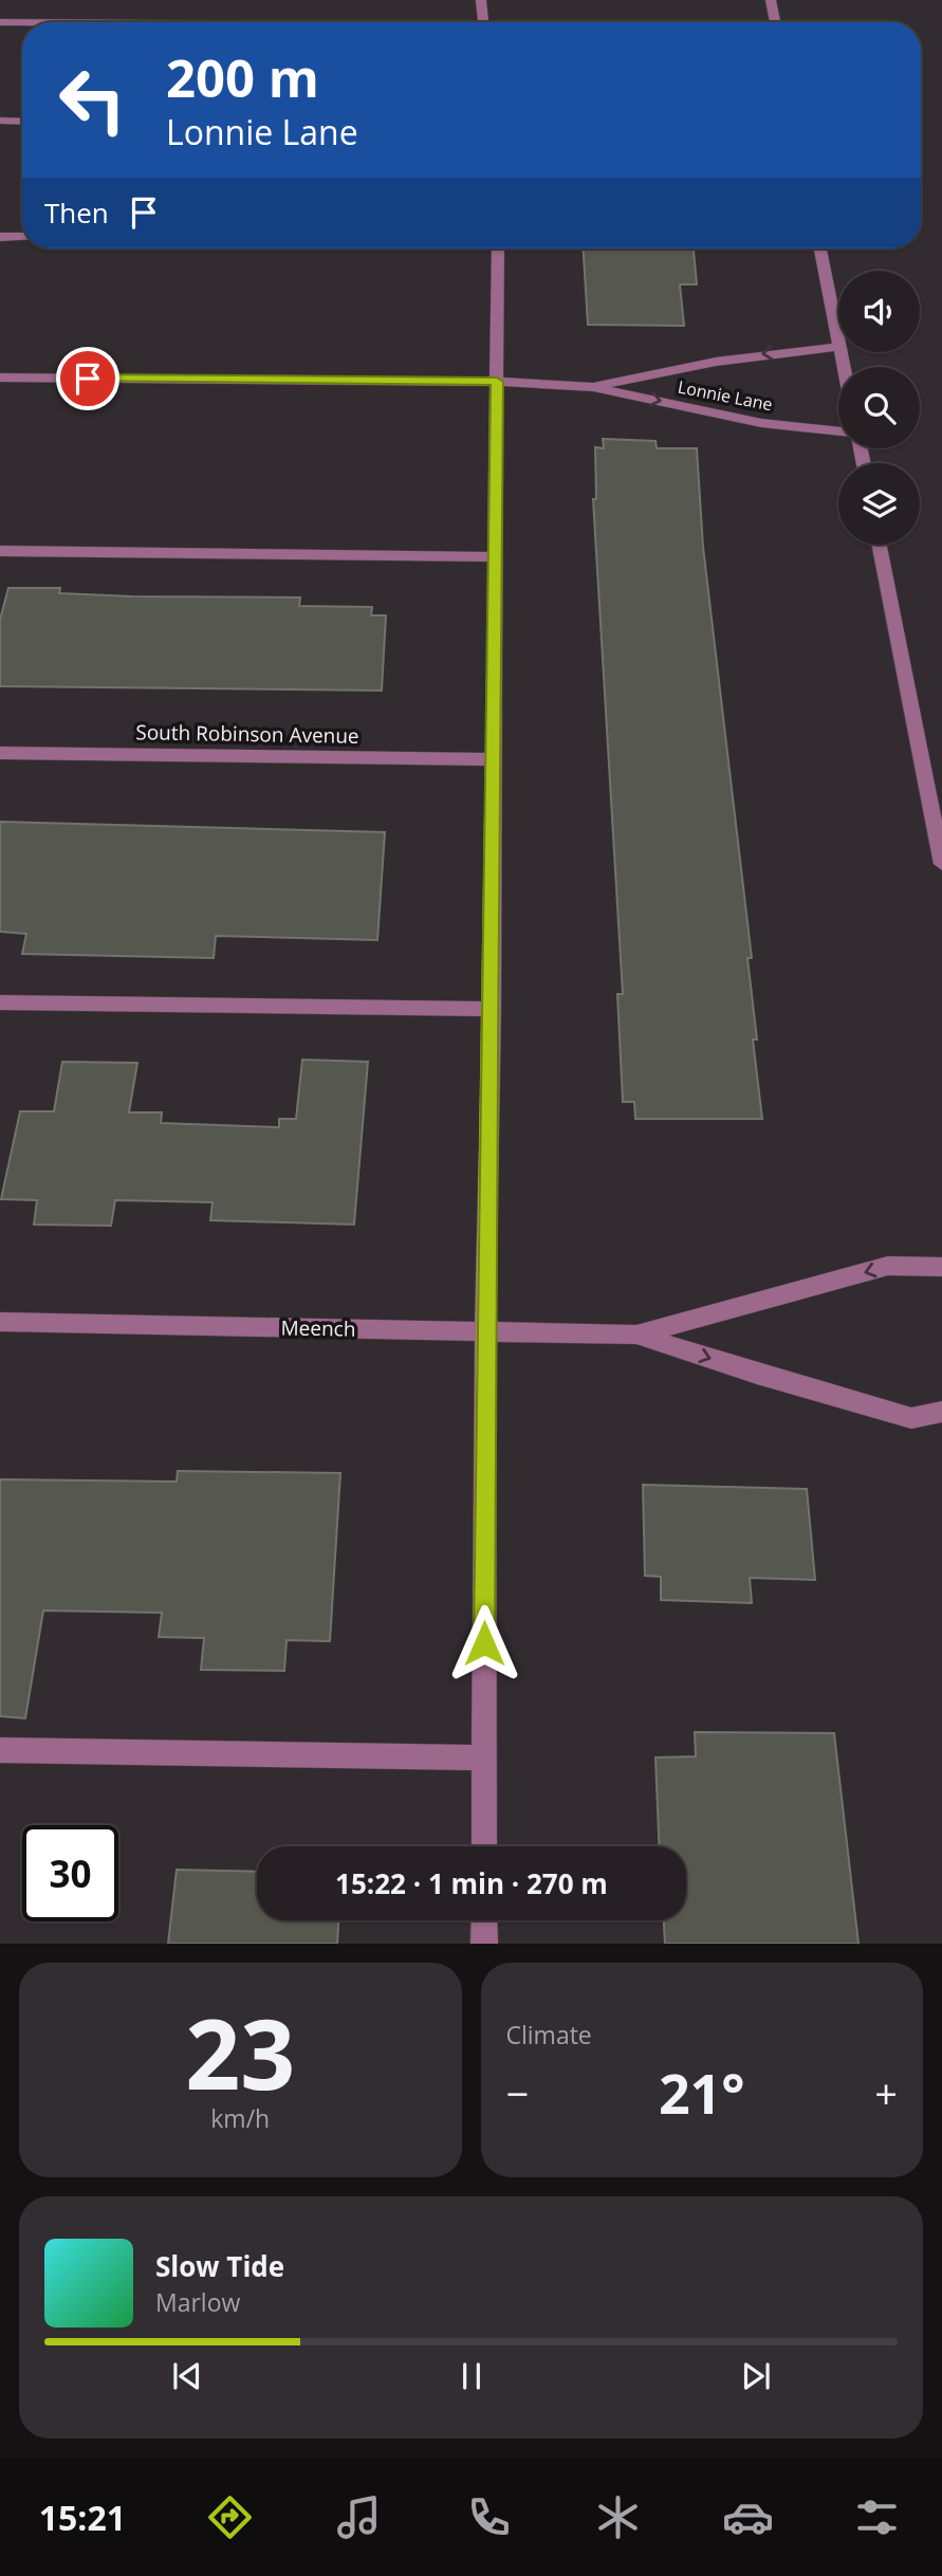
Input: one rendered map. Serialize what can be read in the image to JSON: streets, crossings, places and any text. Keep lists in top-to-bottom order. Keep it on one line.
{"streets":{"street":["Lonnie Lane","South Robinson Avenue","Meench"]},"page":{"turn":["200 m","Lonnie Lane"],"then":"Then","limit":"30","trip":"15:22 · 1 min · 270 m","tile":[["23","km/h"],"Climate"],"heat":["−","21°","+"],"song":["Slow Tide","Marlow"],"tabs":"15:21"}}
